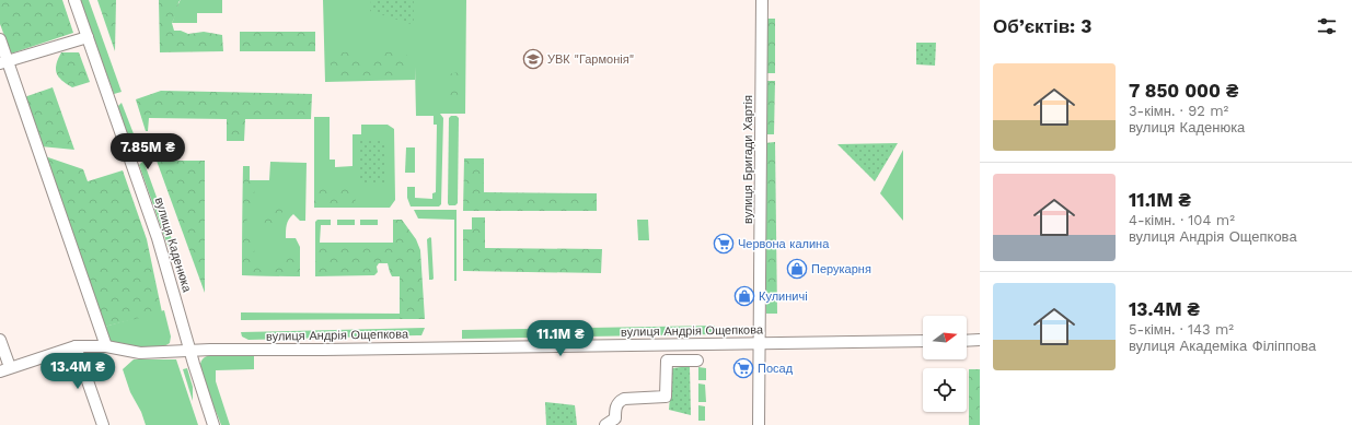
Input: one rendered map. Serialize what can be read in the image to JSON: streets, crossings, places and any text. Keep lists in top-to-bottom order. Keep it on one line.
{"streets":{"street":["вулиця Бригади Хартія","вулиця Каденюка","вулиця Андрія Ощепкова"]},"crossings":[["вулиця Бригади Хартія","вулиця Андрія Ощепкова"],["вулиця Каденюка","вулиця Андрія Ощепкова"]],"places":{"school or university":["УВК \"Гармонія\""],"supermarket":["Червона калина","Посад"],"shop":["Перукарня","Кулиничі"]},"north":"right","page":{"heading":"Об’єктів: 3","list":[{"name":"7 850 000 ₴","note":"3-кімн. · 92 m² · вулиця Каденюка"},{"name":"11.1M ₴","note":"4-кімн. · 104 m² · вулиця Андрія Ощепкова"},{"name":"13.4M ₴","note":"5-кімн. · 143 m² · вулиця Академіка Філіппова"}],"price":["7.85M ₴","11.1M ₴","13.4M ₴"]}}
